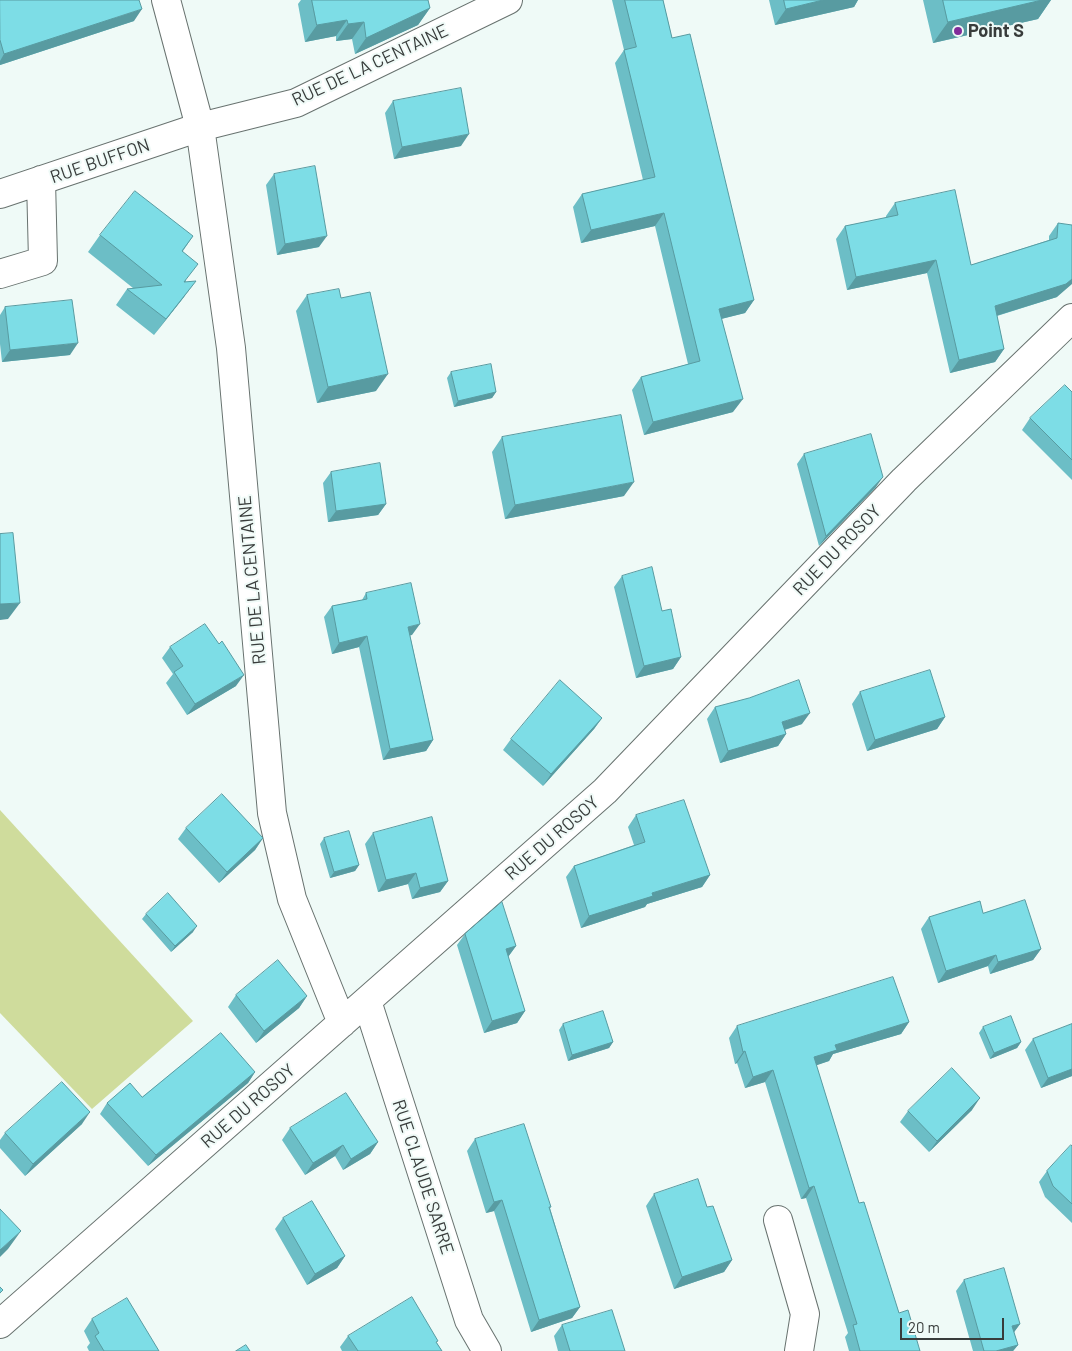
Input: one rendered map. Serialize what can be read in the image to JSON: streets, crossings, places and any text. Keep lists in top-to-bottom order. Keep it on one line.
{"streets":{"street":["RUE DE LA CENTAINE","RUE BUFFON","RUE DU ROSOY","RUE CLAUDE SARRE"]},"crossings":[["RUE DE LA CENTAINE","RUE BUFFON"],["RUE DE LA CENTAINE","RUE DU ROSOY"],["RUE DU ROSOY","RUE CLAUDE SARRE"]],"places":["Point S"],"scale_bar":"20 m"}
